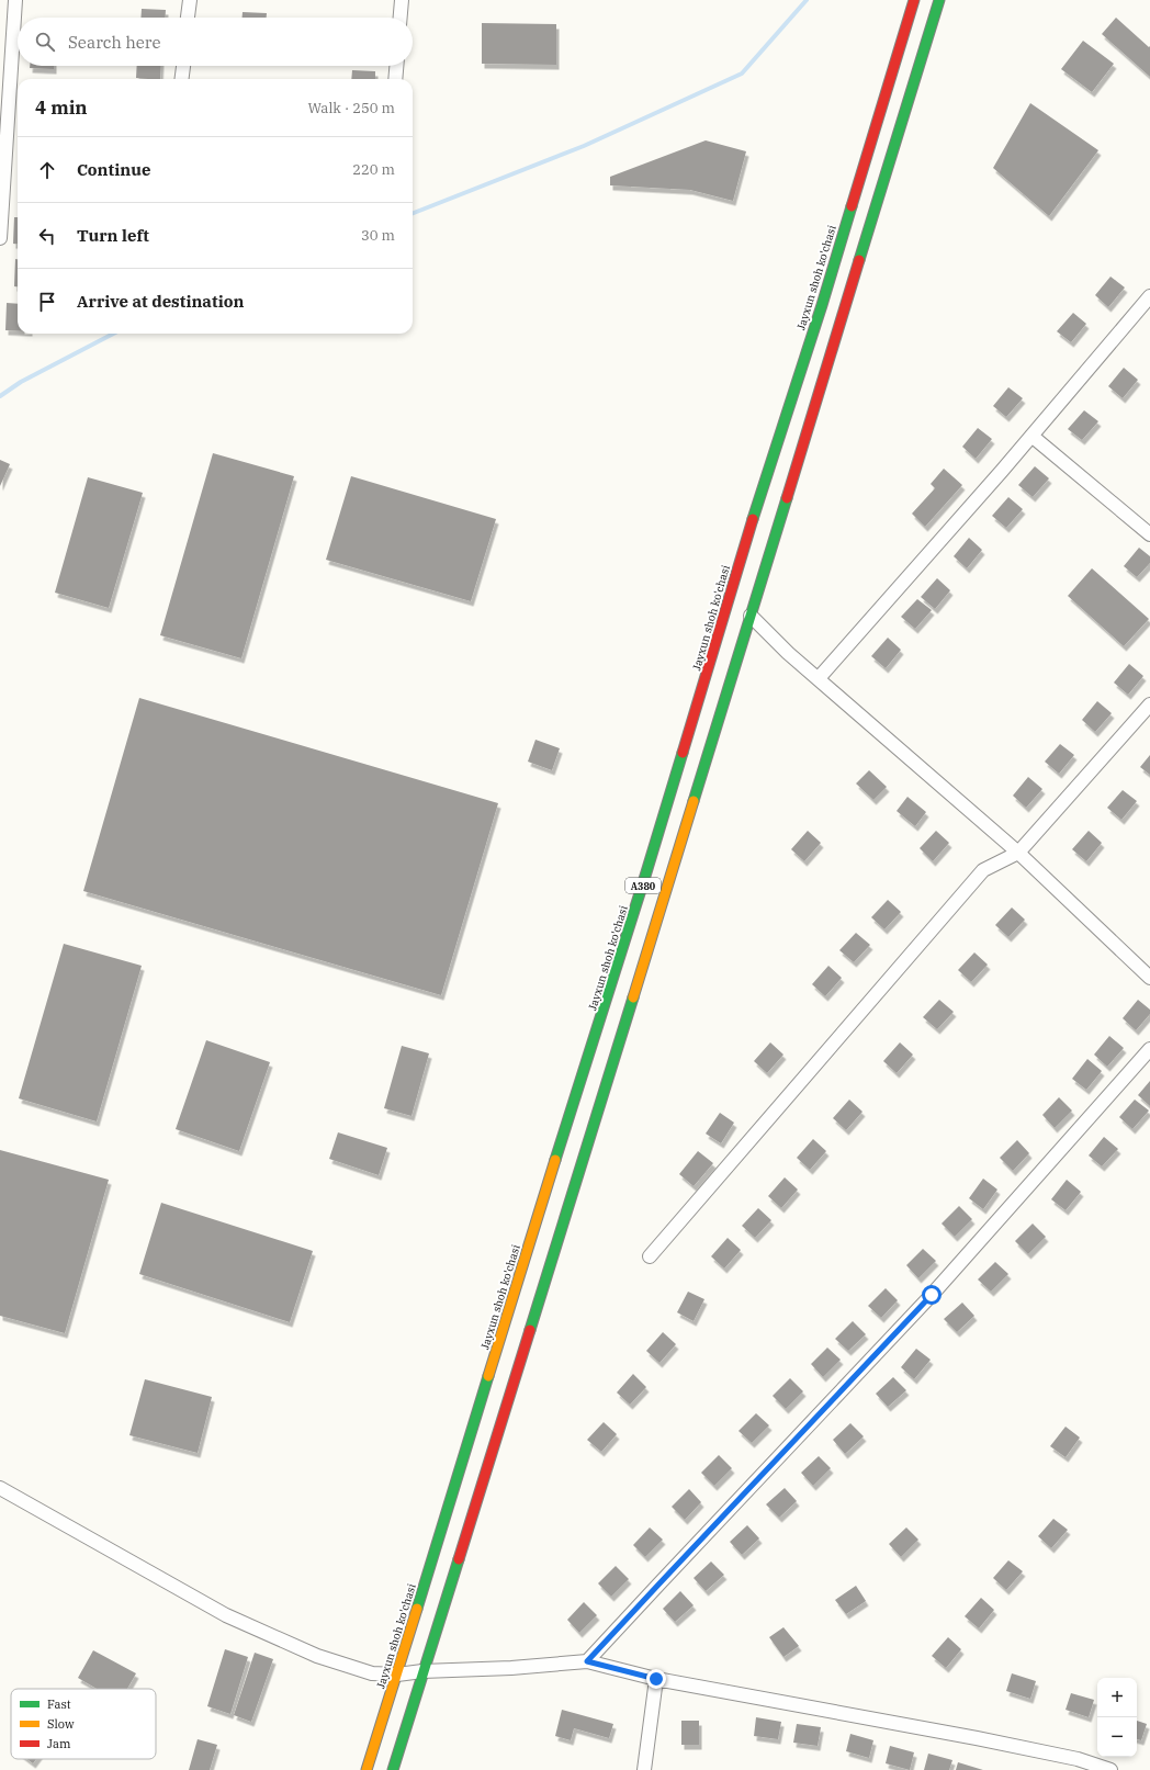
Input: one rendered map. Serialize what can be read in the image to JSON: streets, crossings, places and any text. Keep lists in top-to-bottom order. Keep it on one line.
{"streets":{"highway":["Jayxun shoh ko'chasi","A380"]},"legend":["Fast","Slow","Jam"],"page":{"search":"Search here","heading":["4 min","Walk · 250 m"],"list":[["Continue","220 m"],["Turn left","30 m"],"Arrive at destination"],"map_buttons":["+","−"]}}
